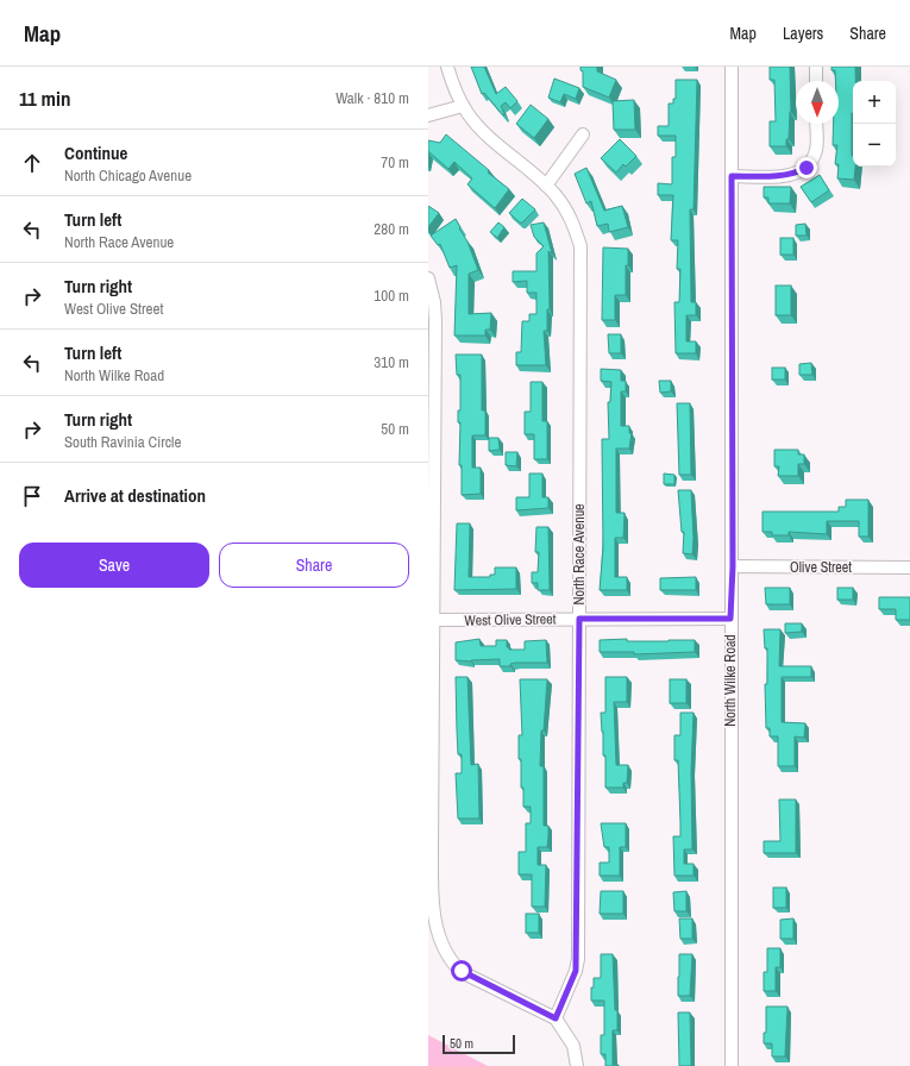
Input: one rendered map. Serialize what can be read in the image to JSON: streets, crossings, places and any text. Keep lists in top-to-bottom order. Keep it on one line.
{"streets":{"street":["North Race Avenue","Olive Street","West Olive Street","North Wilke Road"]},"crossings":[["North Race Avenue","West Olive Street"],["Olive Street","North Wilke Road"],["West Olive Street","North Wilke Road"]],"scale_bar":"50 m","north":"bottom","page":{"header":"Map","nav":["Map","Layers","Share"],"heading":["11 min","Walk · 810 m"],"map_buttons":["+","−"],"list":[["Continue","North Chicago Avenue","70 m"],["Turn left","North Race Avenue","280 m"],["Turn right","West Olive Street","100 m"],["Turn left","North Wilke Road","310 m"],["Turn right","South Ravinia Circle","50 m"],"Arrive at destination"],"buttons":["Save","Share"],"scale":"50 m"}}
